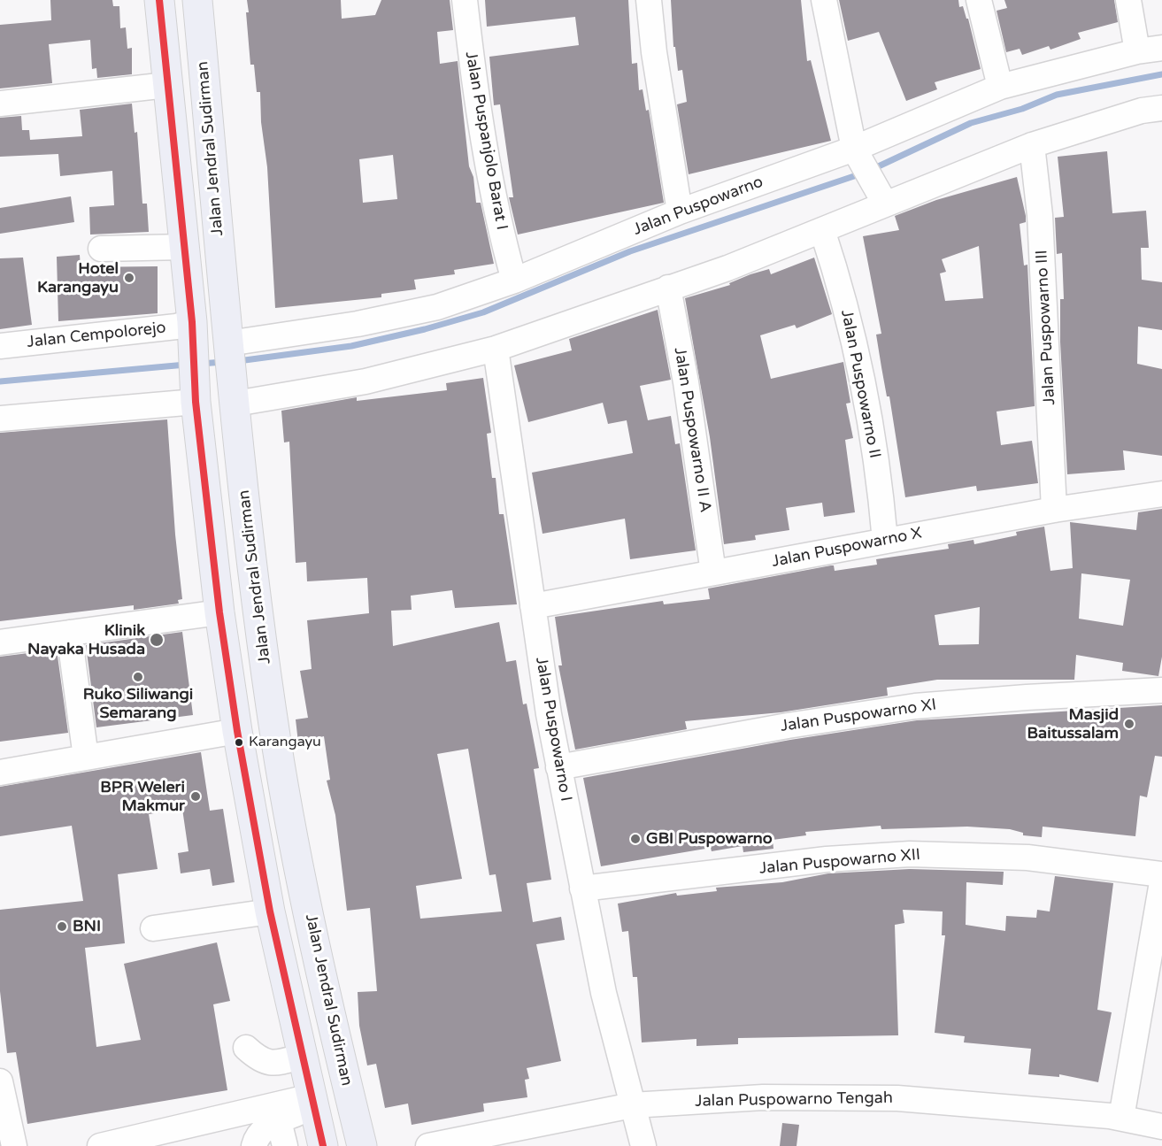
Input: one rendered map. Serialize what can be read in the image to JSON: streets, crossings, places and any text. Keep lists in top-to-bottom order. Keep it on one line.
{"streets":{"highway":["Jalan Jendral Sudirman"],"street":["Jalan Puspanjolo Barat I","Jalan Puspowarno","Jalan Puspowarno III","Jalan Cempolorejo","Jalan Puspowarno II","Jalan Puspowarno II A","Jalan Puspowarno X","Jalan Puspowarno XI","Jalan Puspowarno I","Jalan Puspowarno XII","Jalan Puspowarno Tengah"]},"crossings":[["Jalan Puspanjolo Barat I","Jalan Puspowarno"],["Jalan Jendral Sudirman","Jalan Puspowarno"],["Jalan Puspowarno","Jalan Puspowarno III"],["Jalan Puspowarno","Jalan Puspowarno II"],["Jalan Puspowarno","Jalan Puspowarno II A"],["Jalan Puspowarno","Jalan Puspowarno I"],["Jalan Puspowarno III","Jalan Puspowarno X"],["Jalan Puspowarno II","Jalan Puspowarno X"],["Jalan Puspowarno II A","Jalan Puspowarno X"],["Jalan Puspowarno X","Jalan Puspowarno I"],["Jalan Puspowarno XI","Jalan Puspowarno I"],["Jalan Puspowarno I","Jalan Puspowarno XII"],["Jalan Puspowarno I","Jalan Puspowarno Tengah"]],"places":["Hotel Karangayu","Klinik Nayaka Husada","Ruko Siliwangi Semarang","Masjid Baitussalam","Karangayu","BPR Weleri Makmur","GBI Puspowarno","BNI"]}
